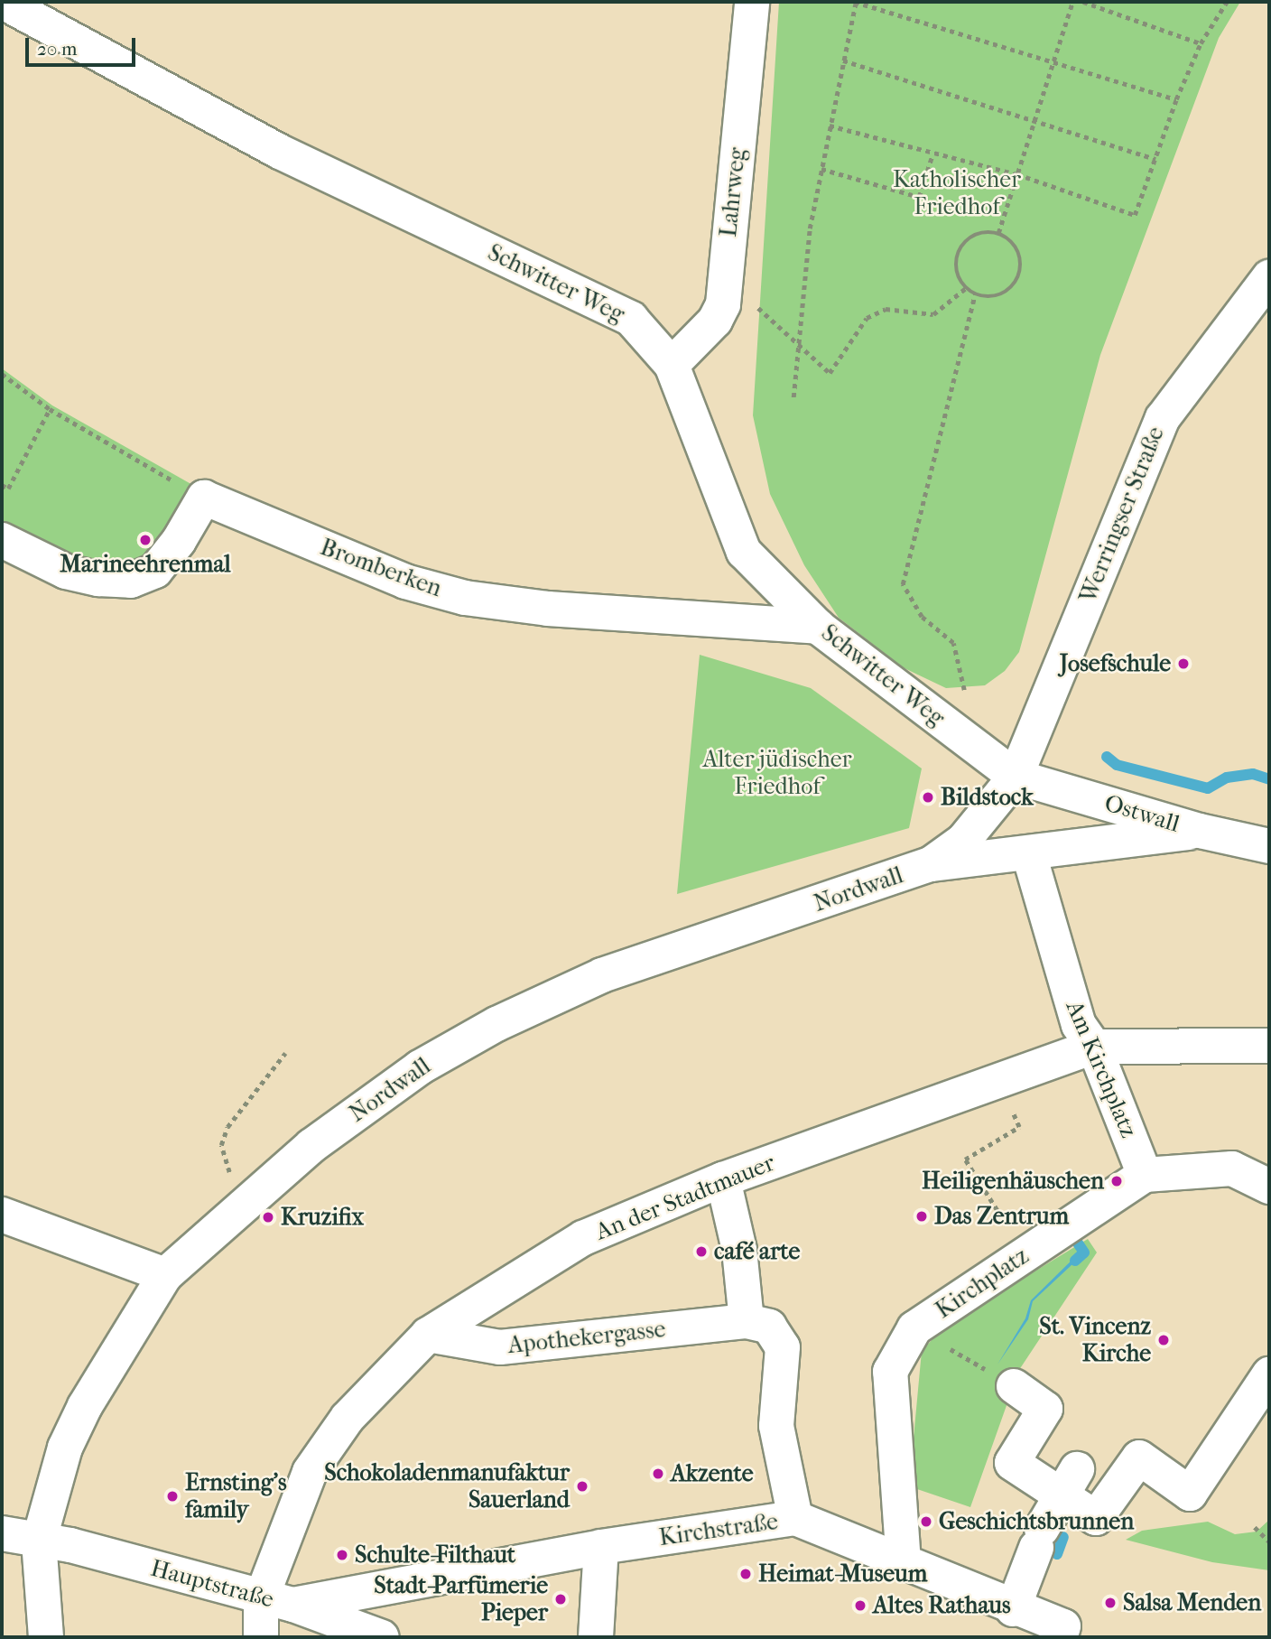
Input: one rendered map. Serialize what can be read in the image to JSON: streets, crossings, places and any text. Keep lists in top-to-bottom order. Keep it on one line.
{"streets":{"street":["Lahrweg","Schwitter Weg","Werringser Straße","Bromberken","Ostwall","Nordwall","Am Kirchplatz","An der Stadtmauer","Kirchplatz","Apothekergasse","Kirchstraße","Hauptstraße"]},"crossings":[["Lahrweg","Schwitter Weg"],["Schwitter Weg","Werringser Straße"],["Schwitter Weg","Bromberken"],["Schwitter Weg","Ostwall"],["Schwitter Weg","Nordwall"],["Werringser Straße","Ostwall"],["Werringser Straße","Nordwall"],["Ostwall","Nordwall"],["Nordwall","Am Kirchplatz"],["Nordwall","Hauptstraße"],["Am Kirchplatz","An der Stadtmauer"],["Am Kirchplatz","Kirchplatz"],["An der Stadtmauer","Apothekergasse"],["An der Stadtmauer","Kirchstraße"],["An der Stadtmauer","Hauptstraße"],["Kirchplatz","Kirchstraße"],["Kirchstraße","Hauptstraße"]],"parks":["Katholischer Friedhof","Alter jüdischer Friedhof"],"places":["Marineehrenmal","Josefschule","Bildstock","Heiligenhäuschen","Das Zentrum","Kruzifix","café arte","St. Vincenz Kirche","Akzente","Schokoladenmanufaktur Sauerland","Ernsting's family","Geschichtsbrunnen","Schulte-Filthaut","Heimat-Museum","Stadt-Parfümerie Pieper","Salsa Menden","Altes Rathaus"],"scale_bar":"20 m"}
